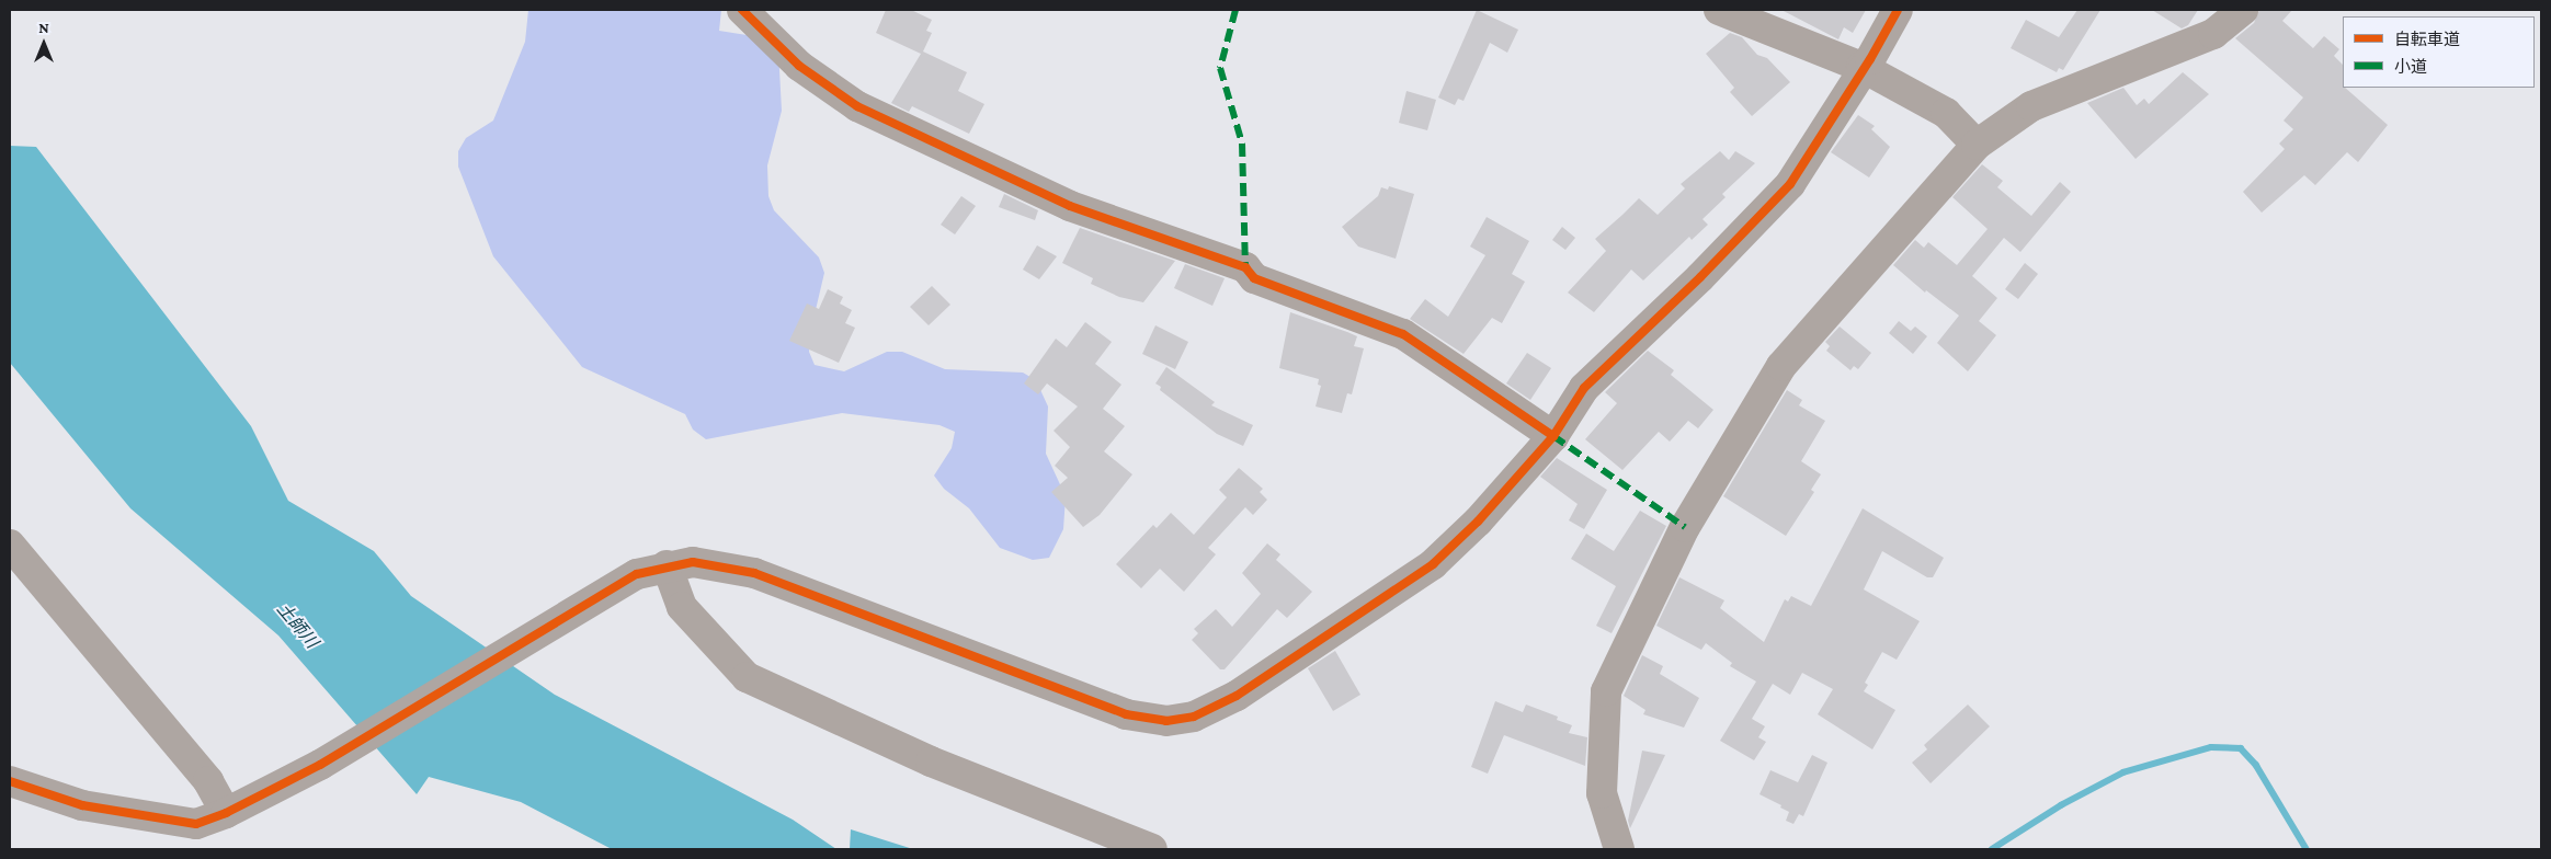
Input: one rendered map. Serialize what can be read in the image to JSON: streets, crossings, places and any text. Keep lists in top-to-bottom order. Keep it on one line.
{"water":["土師川"],"legend":["自転車道","小道"],"north":"top"}
